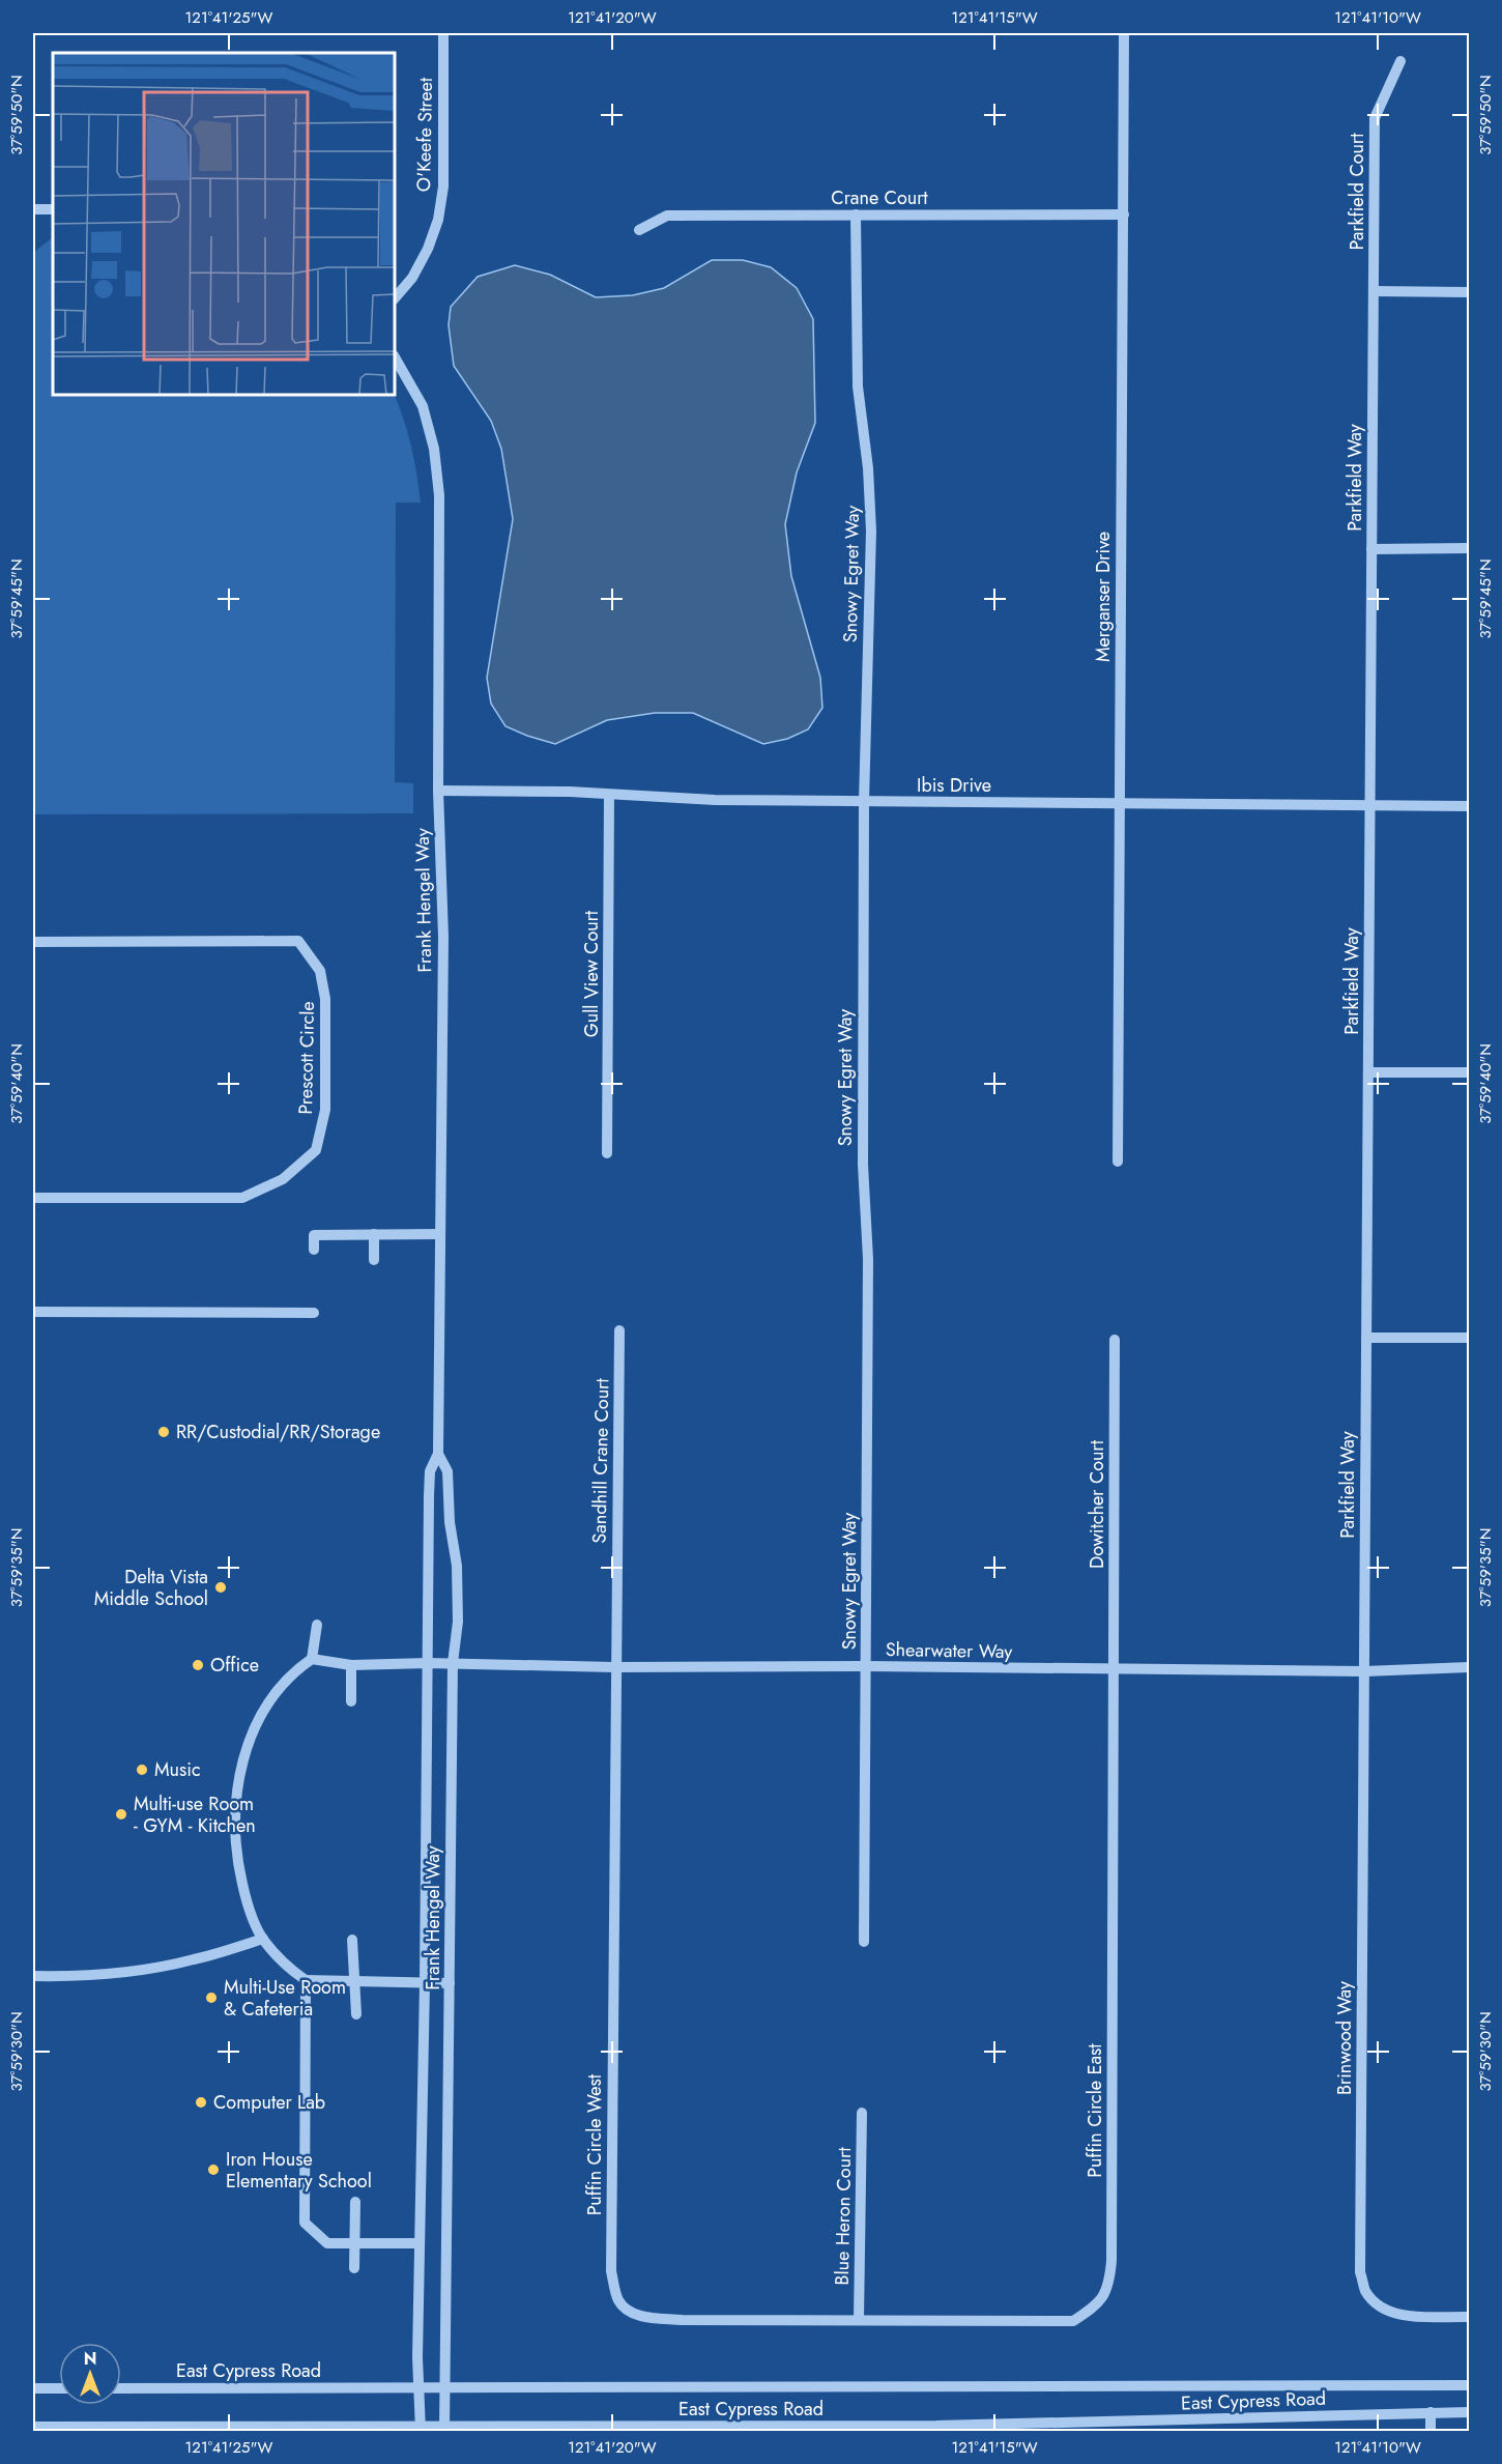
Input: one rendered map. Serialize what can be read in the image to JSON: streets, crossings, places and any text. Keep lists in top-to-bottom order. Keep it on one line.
{"streets":{"street":["O'Keefe Street","Parkfield Court","Crane Court","Parkfield Way","Snowy Egret Way","Merganser Drive","Ibis Drive","Frank Hengel Way","Gull View Court","Prescott Circle","Sandhill Crane Court","Dowitcher Court","Shearwater Way","Brinwood Way","Puffin Circle East","Puffin Circle West","Blue Heron Court","East Cypress Road"]},"crossings":[["Parkfield Court","Parkfield Way"],["Crane Court","Snowy Egret Way"],["Crane Court","Merganser Drive"],["Parkfield Way","Ibis Drive"],["Parkfield Way","Shearwater Way"],["Parkfield Way","Brinwood Way"],["Snowy Egret Way","Ibis Drive"],["Snowy Egret Way","Shearwater Way"],["Merganser Drive","Ibis Drive"],["Ibis Drive","Frank Hengel Way"],["Ibis Drive","Gull View Court"],["Frank Hengel Way","Shearwater Way"],["Frank Hengel Way","East Cypress Road"],["Sandhill Crane Court","Shearwater Way"],["Sandhill Crane Court","Puffin Circle West"],["Dowitcher Court","Shearwater Way"],["Dowitcher Court","Puffin Circle East"],["Shearwater Way","Brinwood Way"],["Shearwater Way","Puffin Circle East"],["Shearwater Way","Puffin Circle West"],["Puffin Circle East","Puffin Circle West"],["Puffin Circle East","Blue Heron Court"],["Puffin Circle West","Blue Heron Court"]],"places":["RR/Custodial/RR/Storage","Delta Vista Middle School","Office","Music","Multi-use Room - GYM - Kitchen","Multi-Use Room & Cafeteria","Computer Lab","Iron House Elementary School"],"north":"top","coordinates":["121°41'25\"W","121°41'20\"W","121°41'15\"W","121°41'10\"W","37°59'50\"N","37°59'45\"N","37°59'40\"N","37°59'35\"N","37°59'30\"N"]}
